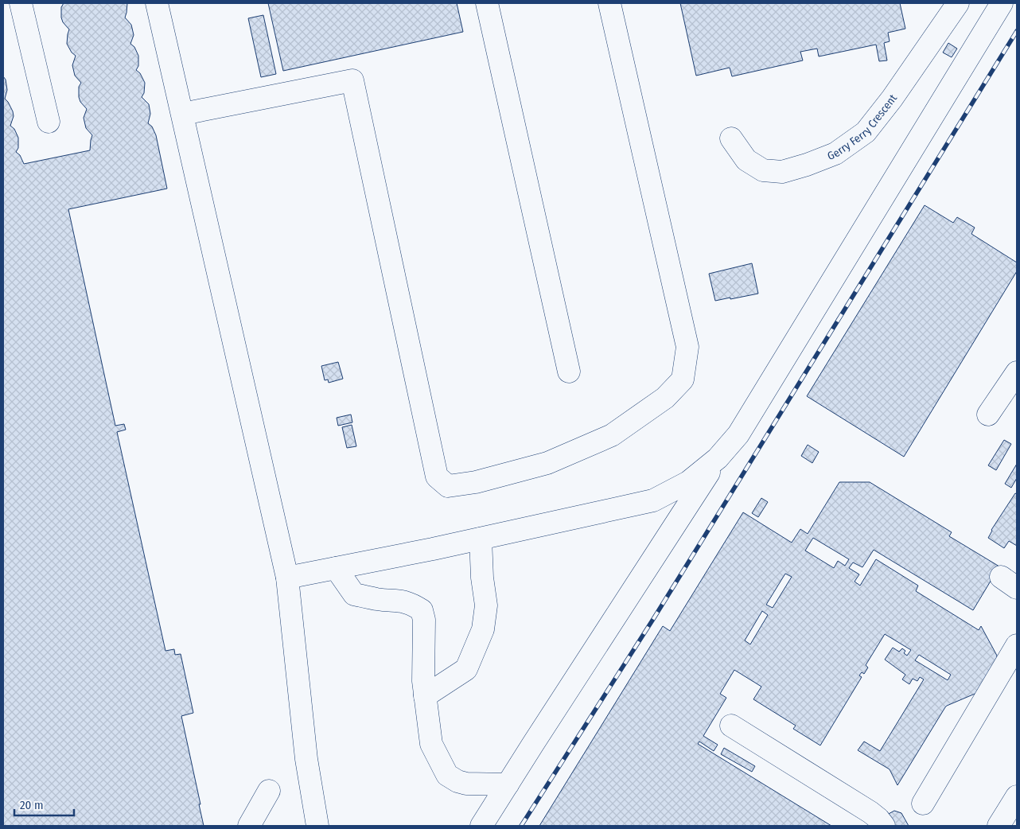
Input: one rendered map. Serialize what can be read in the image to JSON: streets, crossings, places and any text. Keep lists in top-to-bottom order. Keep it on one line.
{"streets":{"lane":["Gerry Ferry Crescent"]},"scale_bar":"20 m"}
